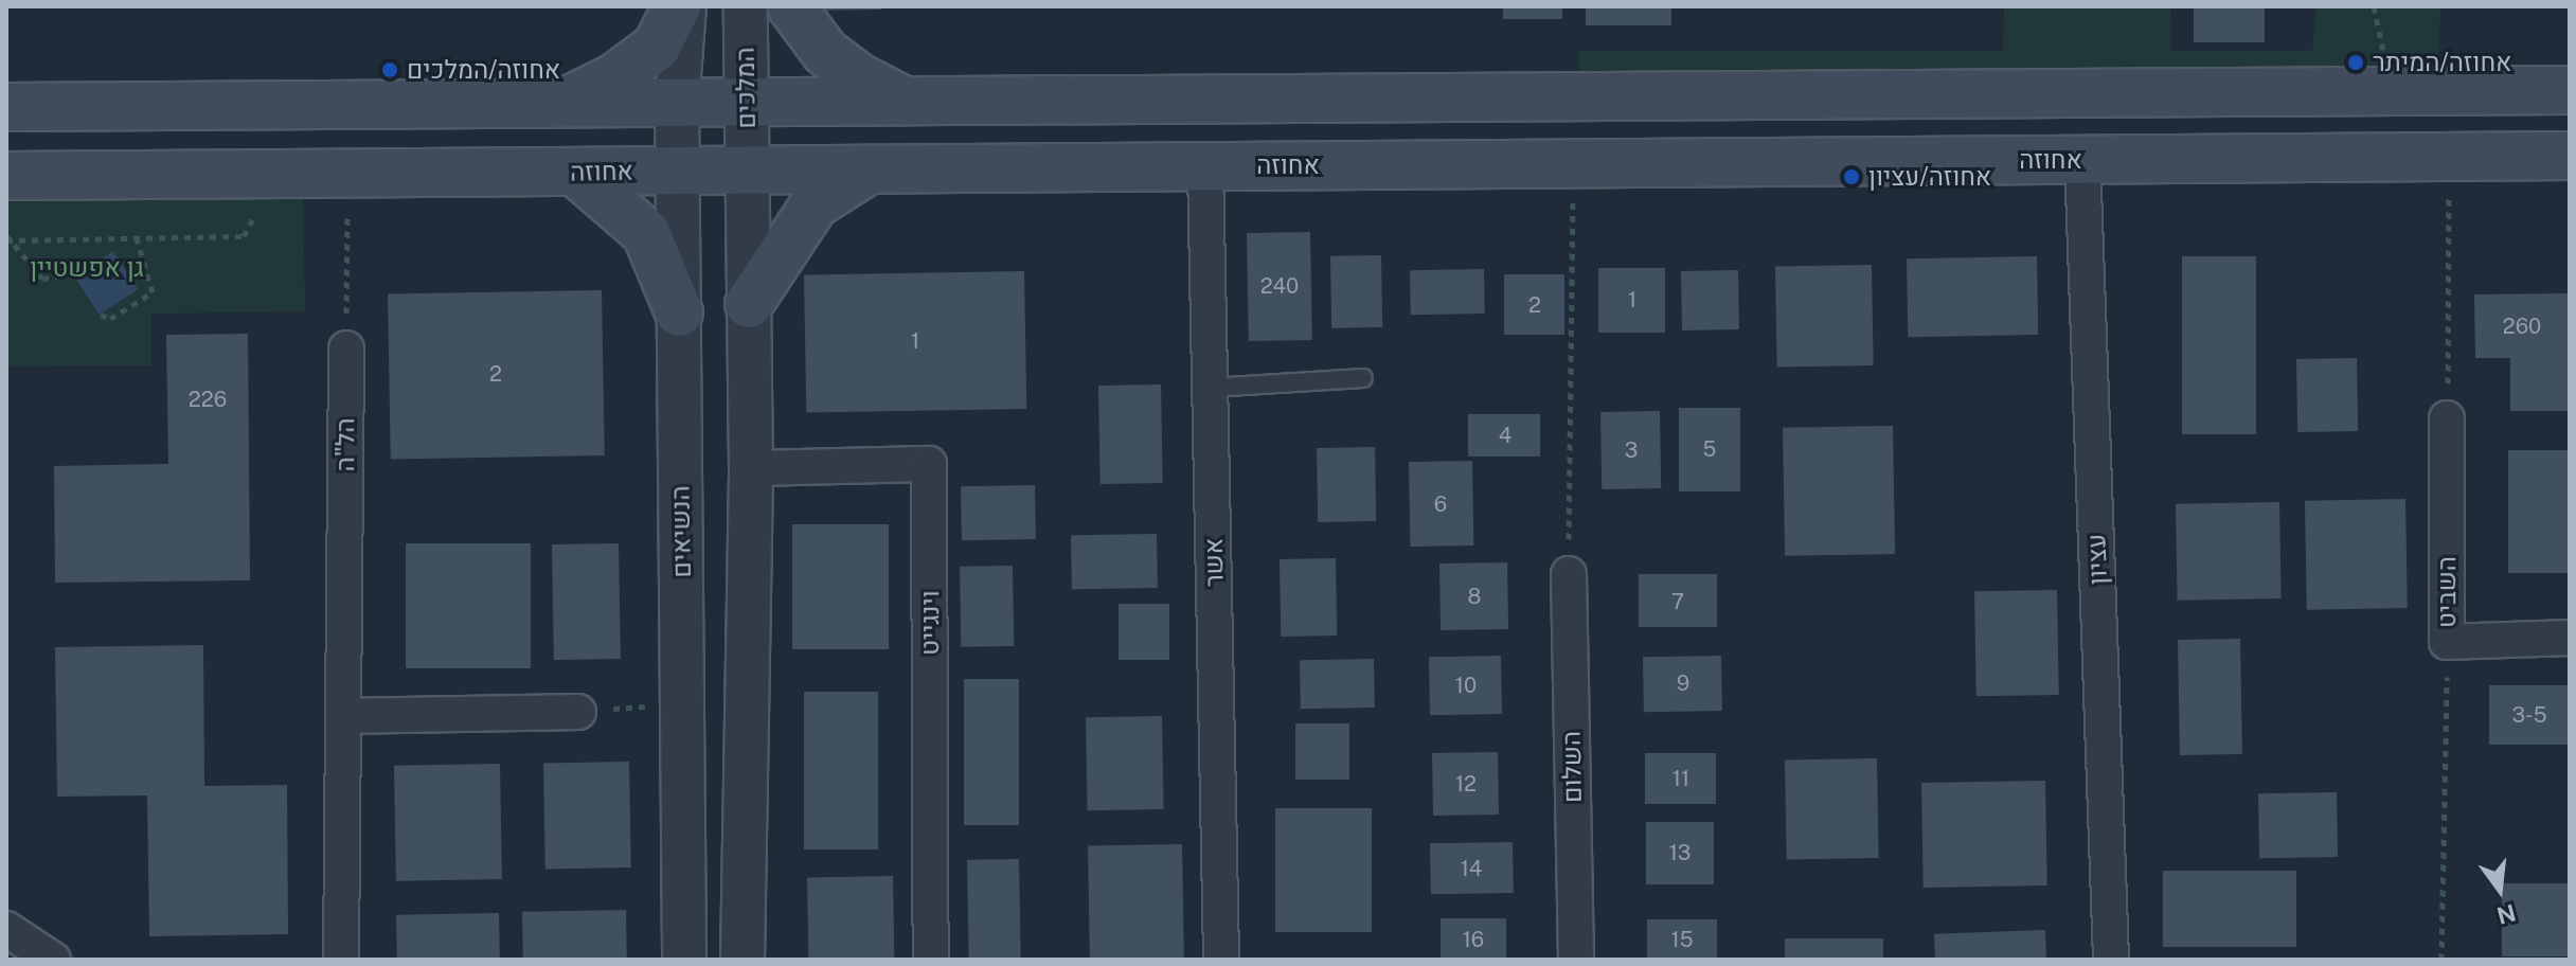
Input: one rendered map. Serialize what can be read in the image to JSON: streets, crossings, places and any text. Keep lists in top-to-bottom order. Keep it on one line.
{"streets":{"main road":["אחוזה"],"street":["המלכים","הל\"ה","הנשיאים","עציון","אשר","השביט","וינגייט","השלום"]},"crossings":[["המלכים","אחוזה"],["אחוזה","הנשיאים"],["אחוזה","עציון"],["אחוזה","אשר"]],"parks":["גן אפשטיין"],"places":["אחוזה/המיתר","אחוזה/המלכים","אחוזה/עציון"],"house_numbers":["240","1","2","260","1","2","226","4","5","3","6","8","7","9","10","3-5","11","12","13","14","16","15"],"north":"bottom"}
